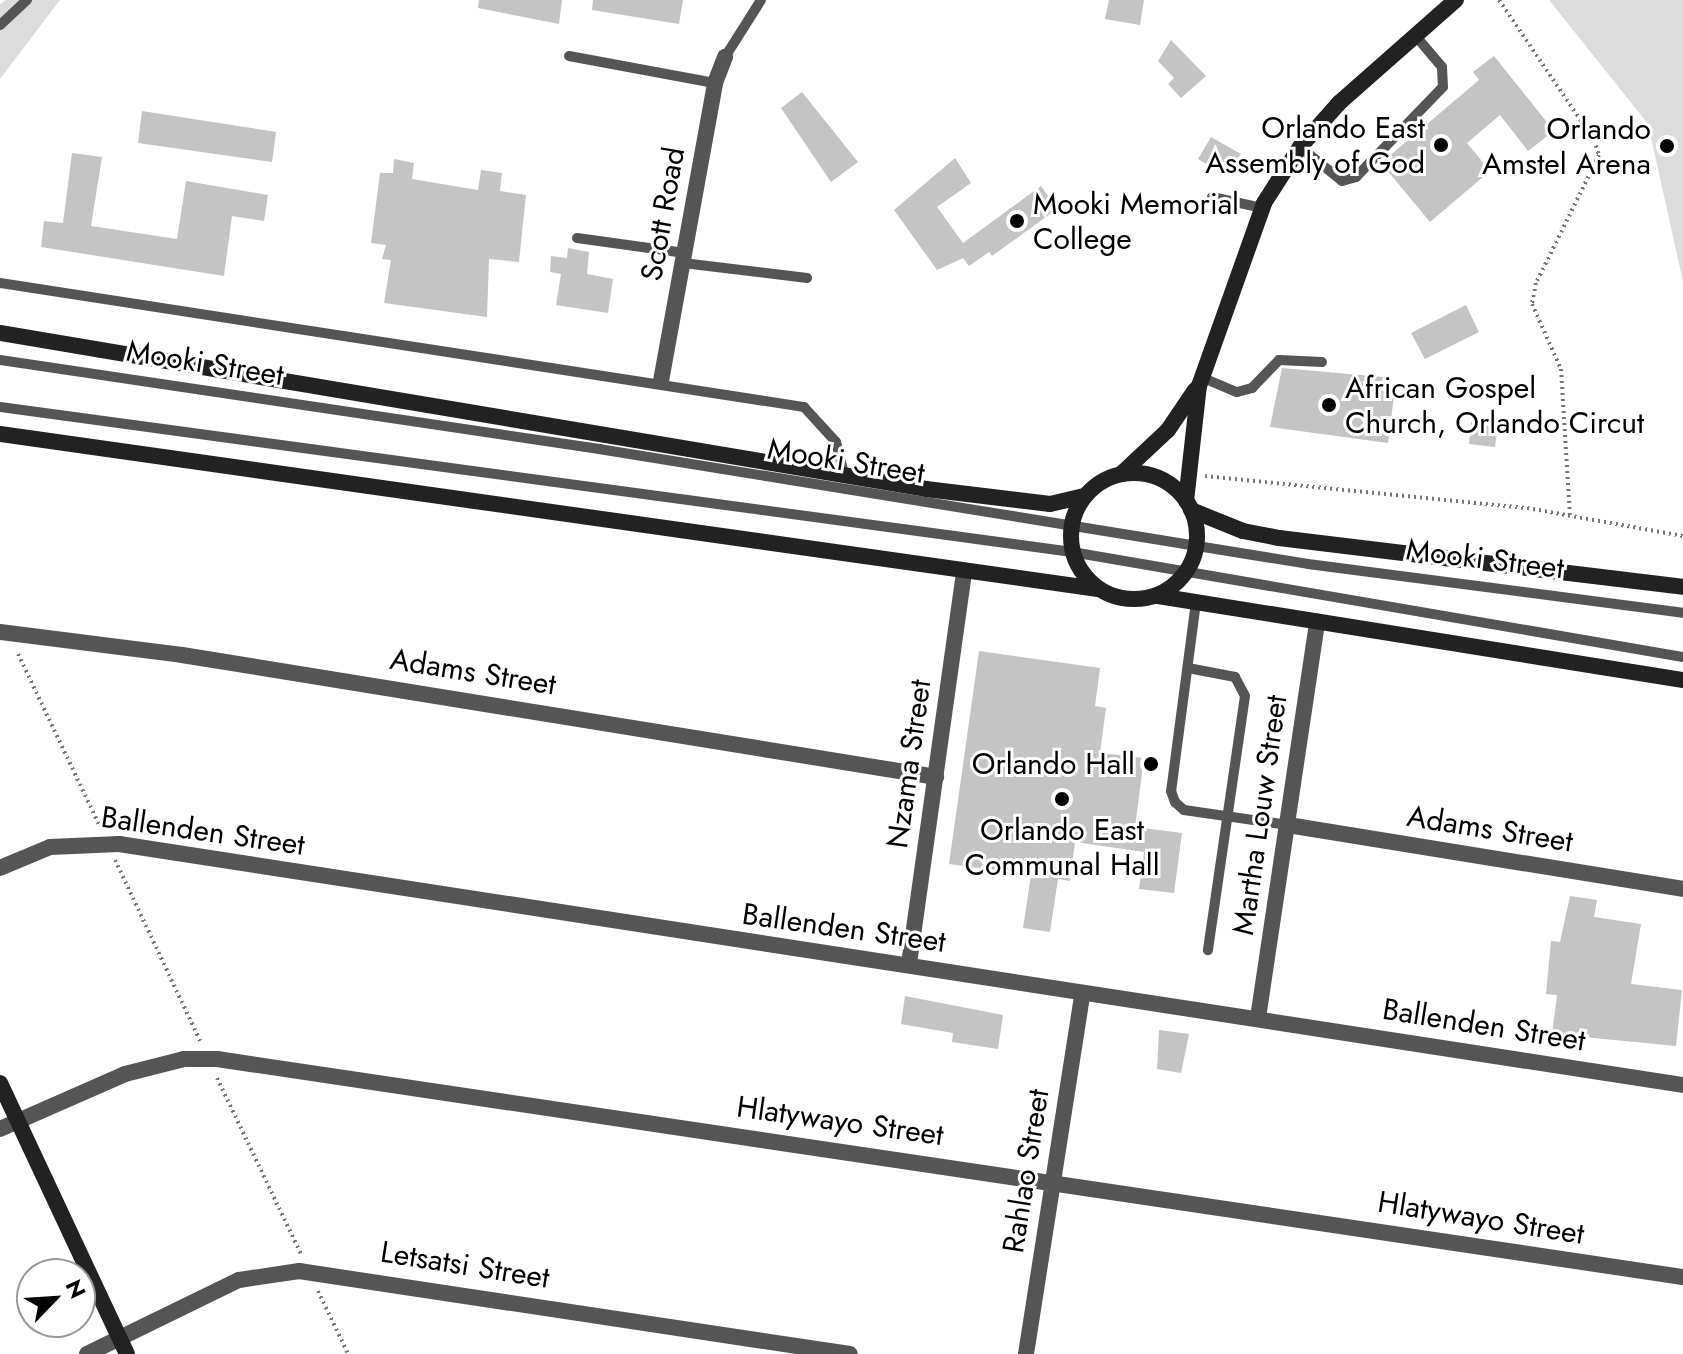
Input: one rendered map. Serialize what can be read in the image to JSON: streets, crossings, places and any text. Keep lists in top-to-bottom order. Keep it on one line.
{"streets":{"main road":["Mooki Street"],"street":["Scott Road","Adams Street","Nzama Street","Martha Louw Street","Ballenden Street","Hlatywayo Street","Rahlao Street","Letsatsi Street"]},"crossings":[["Adams Street","Nzama Street"],["Adams Street","Martha Louw Street"],["Nzama Street","Ballenden Street"],["Martha Louw Street","Ballenden Street"],["Ballenden Street","Rahlao Street"],["Hlatywayo Street","Rahlao Street"]],"places":["Orlando East Assembly of God","Orlando Amstel Arena","Mooki Memorial College","African Gospel Church, Orlando Circut","Orlando Hall","Orlando East Communal Hall"],"north":"top right"}
